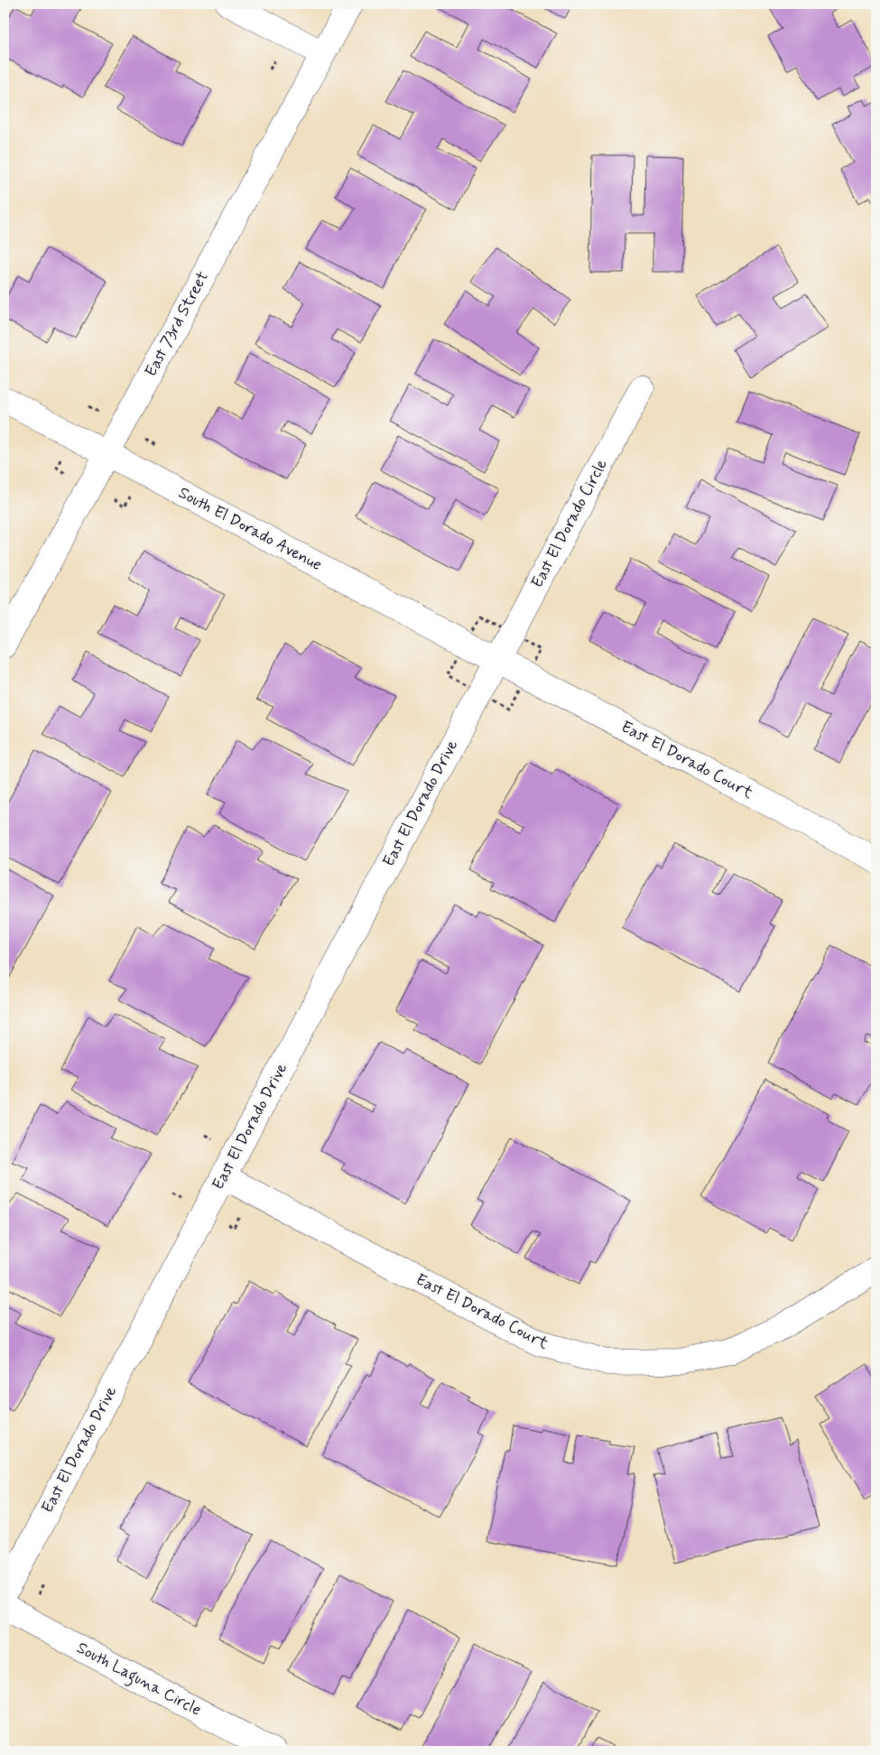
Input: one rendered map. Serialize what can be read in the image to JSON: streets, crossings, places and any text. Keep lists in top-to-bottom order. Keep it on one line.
{"streets":{"street":["East 73rd Street","East El Dorado Circle","South El Dorado Avenue","East El Dorado Court","East El Dorado Drive","South Laguna Circle"]},"crossings":[["East 73rd Street","South El Dorado Avenue"],["East El Dorado Circle","South El Dorado Avenue"],["East El Dorado Circle","East El Dorado Court"],["East El Dorado Circle","East El Dorado Drive"],["South El Dorado Avenue","East El Dorado Court"],["South El Dorado Avenue","East El Dorado Drive"],["East El Dorado Court","East El Dorado Drive"]]}
